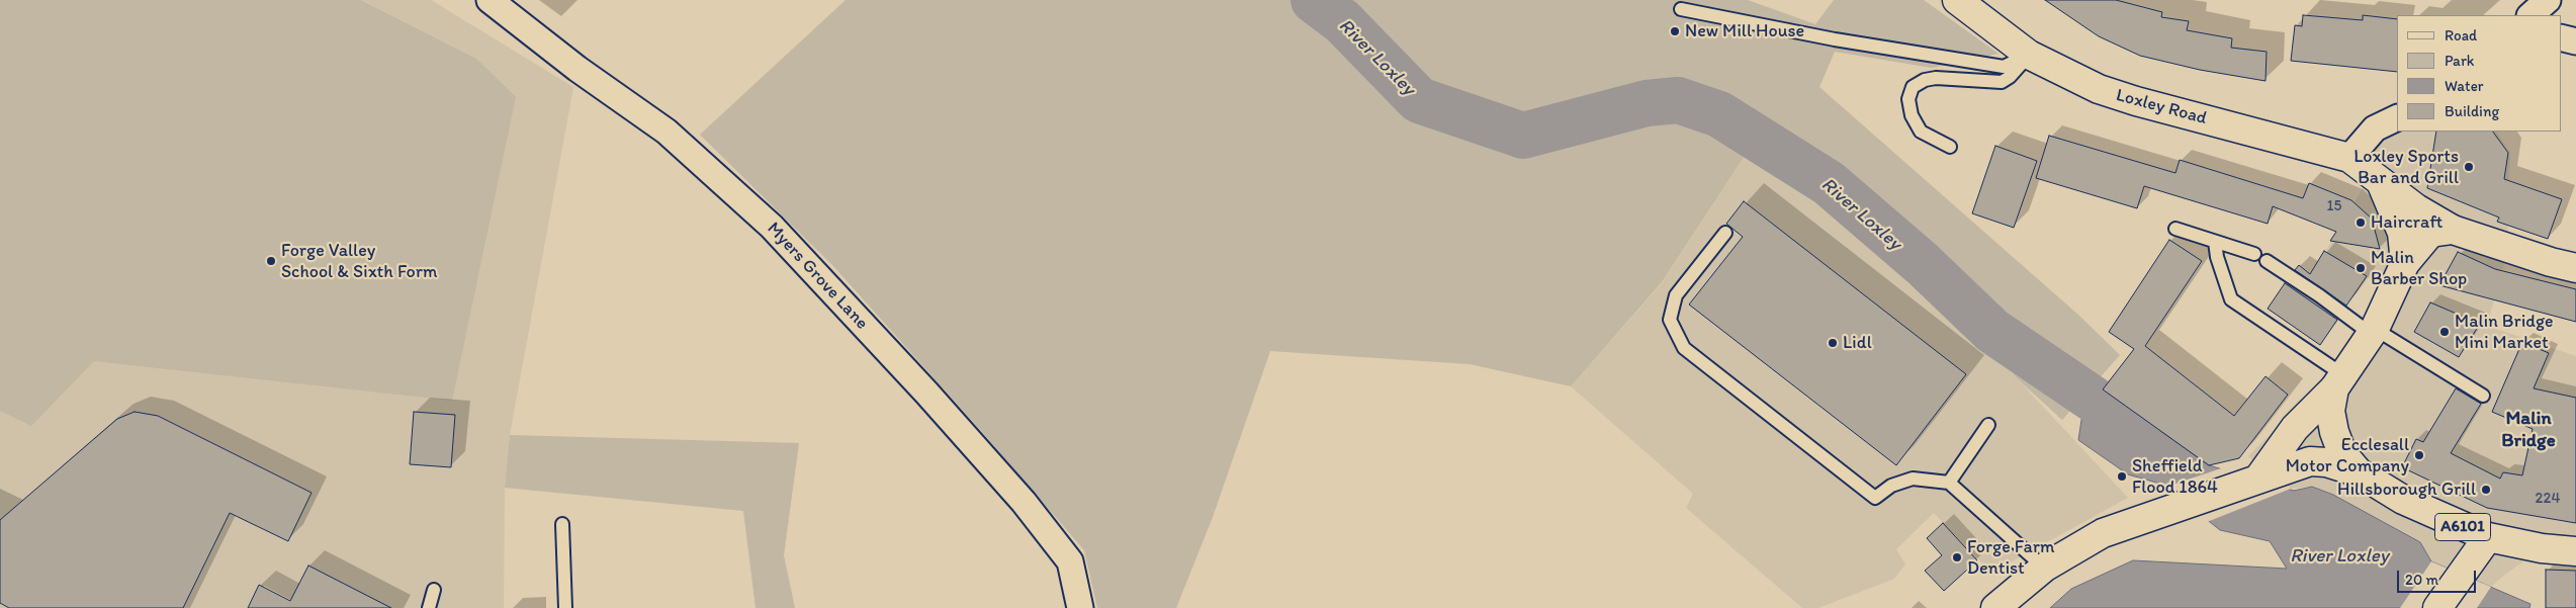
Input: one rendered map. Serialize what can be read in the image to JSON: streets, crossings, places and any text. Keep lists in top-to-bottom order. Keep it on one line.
{"streets":{"main road":["Loxley Road","A6101"],"street":["Myers Grove Lane"]},"crossings":[["Loxley Road","A6101"]],"districts":["Malin Bridge"],"water":["River Loxley"],"places":["New Mill House","Loxley Sports Bar and Grill","Haircraft","Forge Valley School & Sixth Form","Malin Barber Shop","Malin Bridge Mini Market","Lidl","Ecclesall Motor Company","Sheffield Flood 1864","Hillsborough Grill","Forge Farm Dentist"],"house_numbers":["15","224"],"legend":["Road","Park","Water","Building"],"scale_bar":"20 m"}
